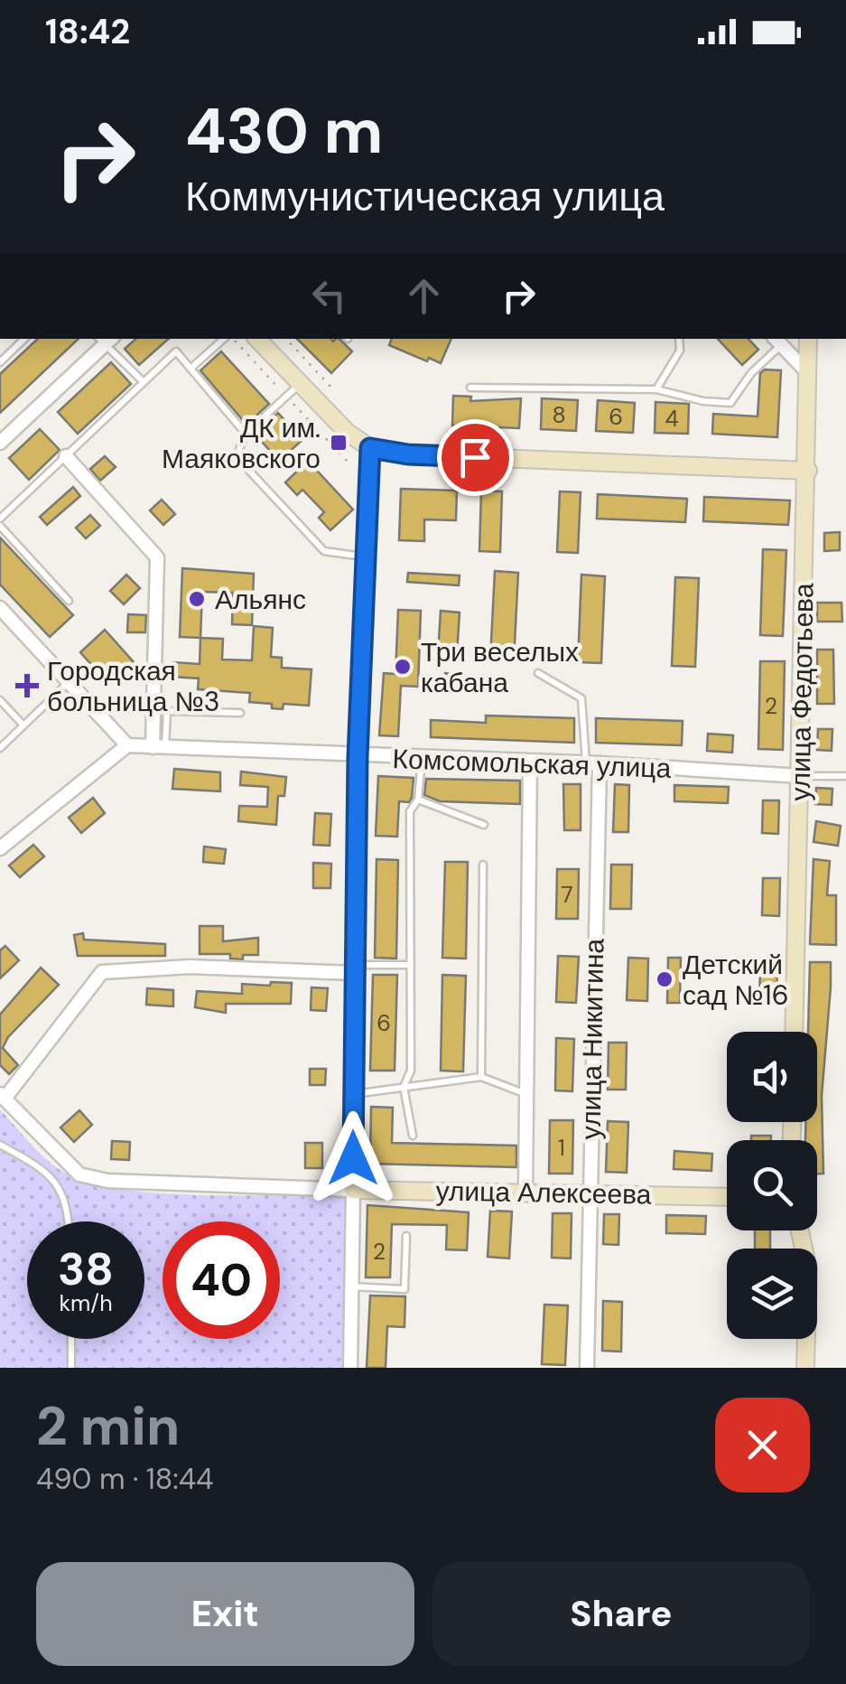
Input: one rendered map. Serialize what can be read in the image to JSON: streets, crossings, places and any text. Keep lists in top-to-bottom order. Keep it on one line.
{"streets":{"main road":["улица Федотьева","улица Алексеева"],"street":["Комсомольская улица","улица Никитина"]},"crossings":[["улица Федотьева","Комсомольская улица"],["Комсомольская улица","улица Никитина"],["улица Никитина","улица Алексеева"]],"places":{"transit":["ДК им. Маяковского"],"other":["Альянс","Три веселых кабана","Детский сад №16"],"health":["Городская больница №3"]},"house_numbers":["8","6","4","2","7","6","1","2"],"page":{"status":"18:42","turn":["430 m","Коммунистическая улица"],"speed":"38 km/h","limit":"40","heading":["2 min","490 m · 18:44"],"buttons":["Exit","Share"]}}
